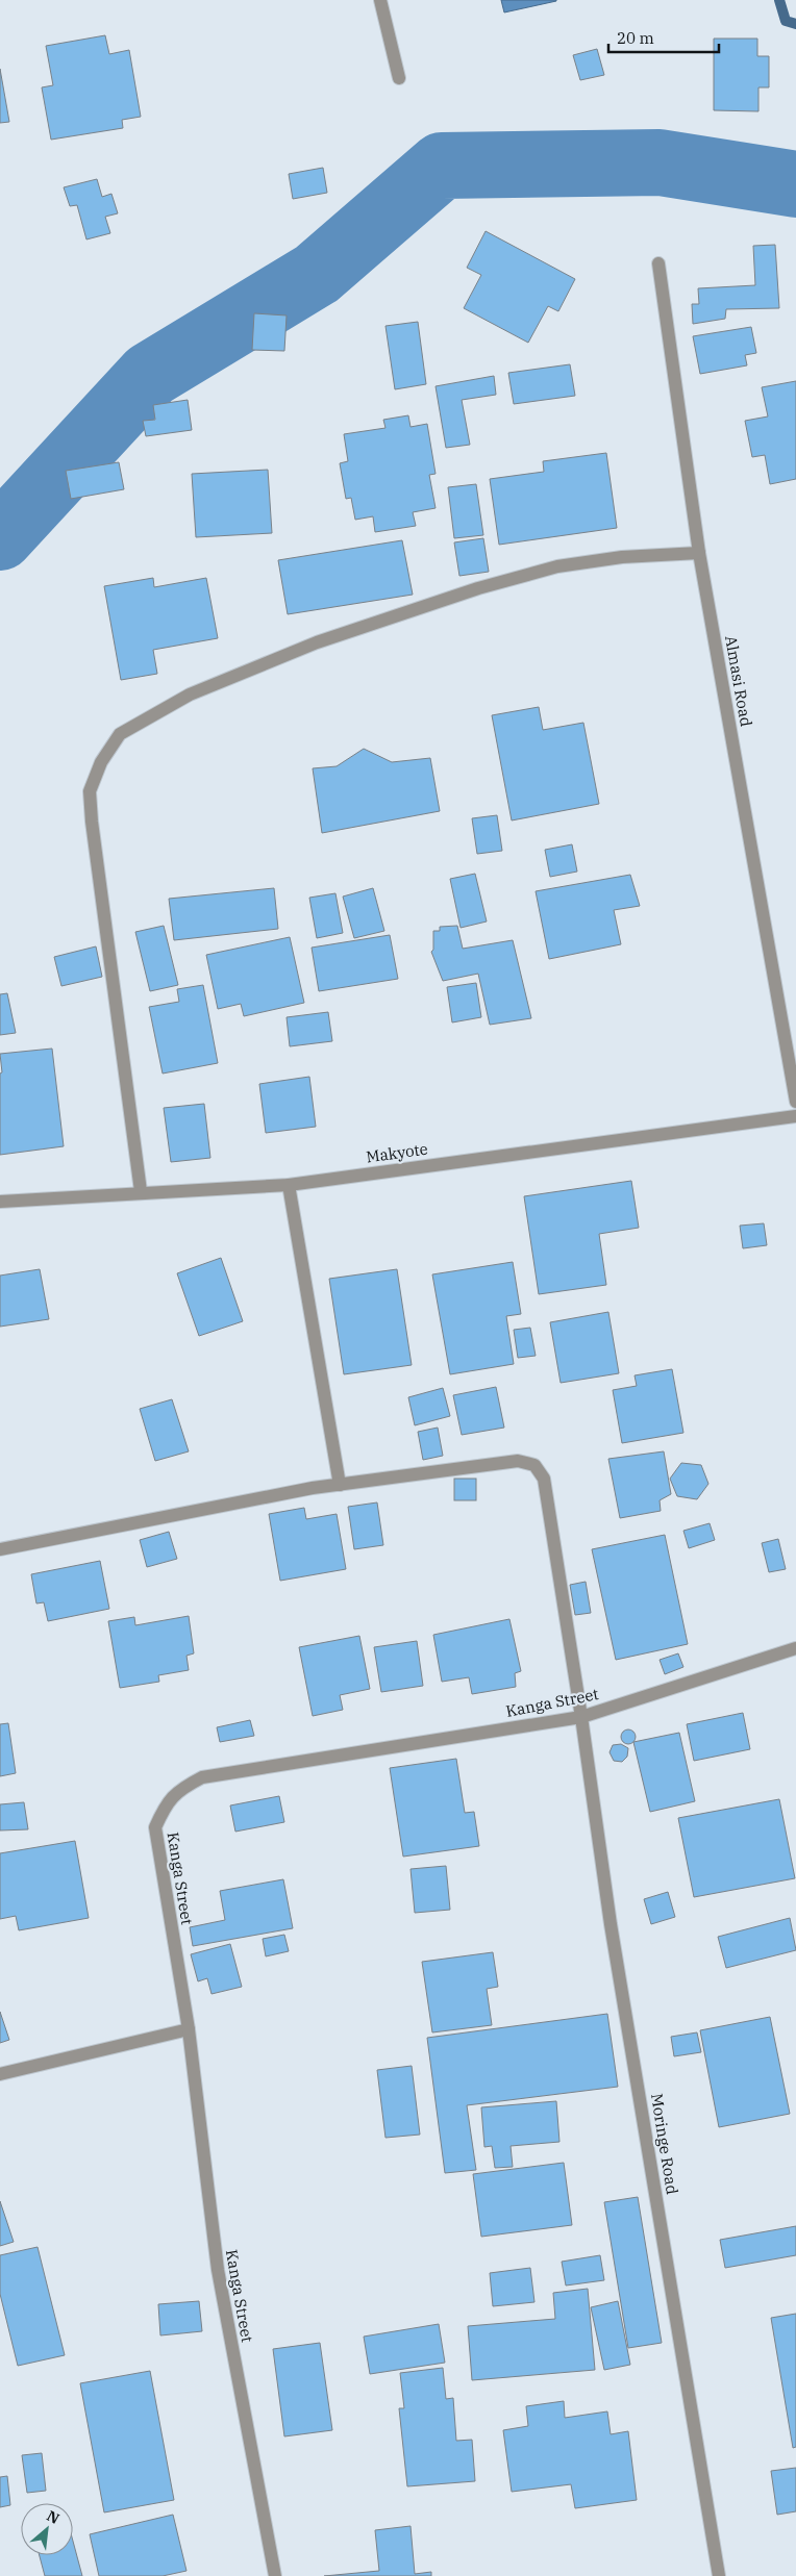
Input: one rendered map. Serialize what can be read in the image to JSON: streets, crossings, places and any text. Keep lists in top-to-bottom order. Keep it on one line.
{"streets":{"street":["Almasi Road","Makyote","Kanga Street","Moringe Road"]},"crossings":[["Kanga Street","Moringe Road"]],"scale_bar":"20 m","north":"top right"}
